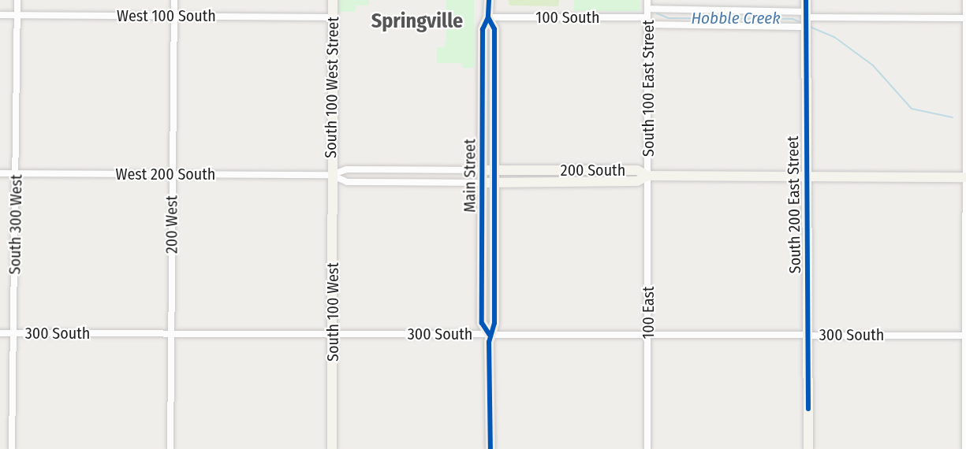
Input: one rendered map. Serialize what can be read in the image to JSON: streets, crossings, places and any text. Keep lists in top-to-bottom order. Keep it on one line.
{"streets":{"main road":["Main Street"],"street":["West 100 South","100 South","South 100 West Street","South 100 East Street","200 South","West 200 South","South 200 East Street","South 300 West","200 West","South 100 West","100 East","300 South"]},"crossings":[["West 100 South","South 100 West Street"],["West 100 South","South 300 West"],["West 100 South","200 West"],["100 South","South 100 East Street"],["100 South","Main Street"],["100 South","South 200 East Street"],["South 100 West Street","200 South"],["South 100 West Street","West 200 South"],["South 100 West Street","South 100 West"],["South 100 East Street","200 South"],["South 100 East Street","100 East"],["200 South","West 200 South"],["200 South","Main Street"],["200 South","South 100 West"],["200 South","100 East"],["West 200 South","South 300 West"],["West 200 South","200 West"],["West 200 South","South 100 West"],["Main Street","300 South"],["South 200 East Street","300 South"],["South 300 West","300 South"],["200 West","300 South"],["South 100 West","300 South"],["100 East","300 South"]],"districts":["Springville"],"water":["Hobble Creek"]}
